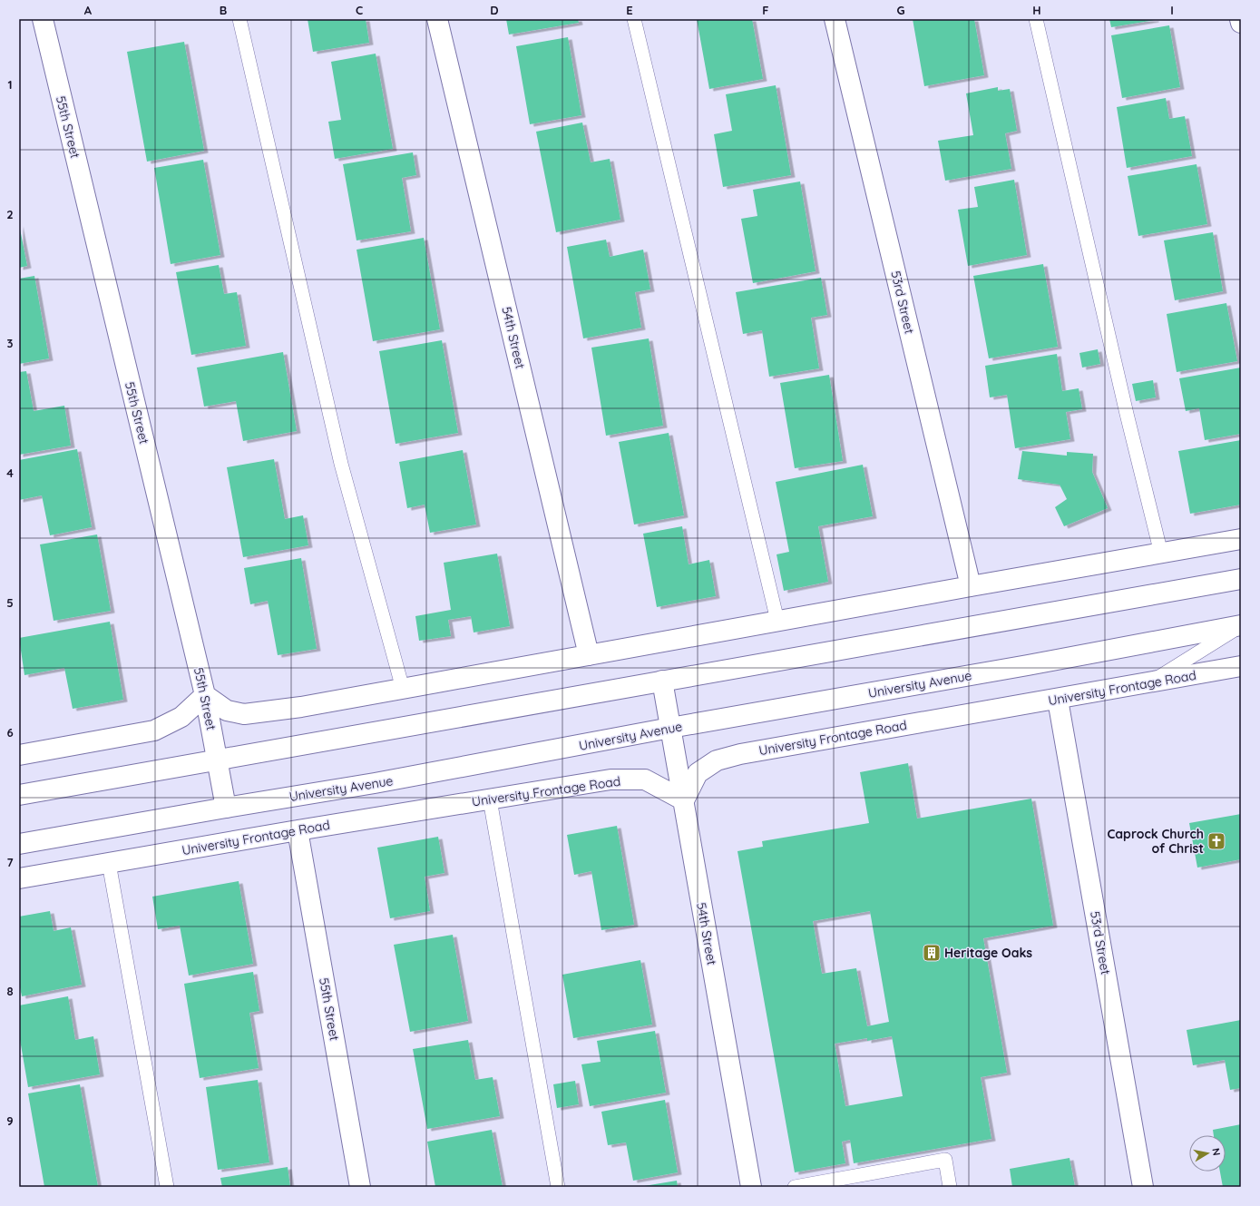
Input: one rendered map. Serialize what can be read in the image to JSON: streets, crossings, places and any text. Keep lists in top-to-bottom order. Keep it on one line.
{"streets":{"street":["55th Street","53rd Street","54th Street","University Avenue","University Frontage Road"]},"crossings":[["55th Street","University Avenue"],["55th Street","University Frontage Road"],["53rd Street","University Frontage Road"],["54th Street","University Avenue"],["54th Street","University Frontage Road"]],"places":{"church":["Caprock Church of Christ"],"building":["Heritage Oaks"]},"north":"right","grid":{"columns":["A","B","C","D","E","F","G","H","I"],"rows":["1","2","3","4","5","6","7","8","9"]}}
